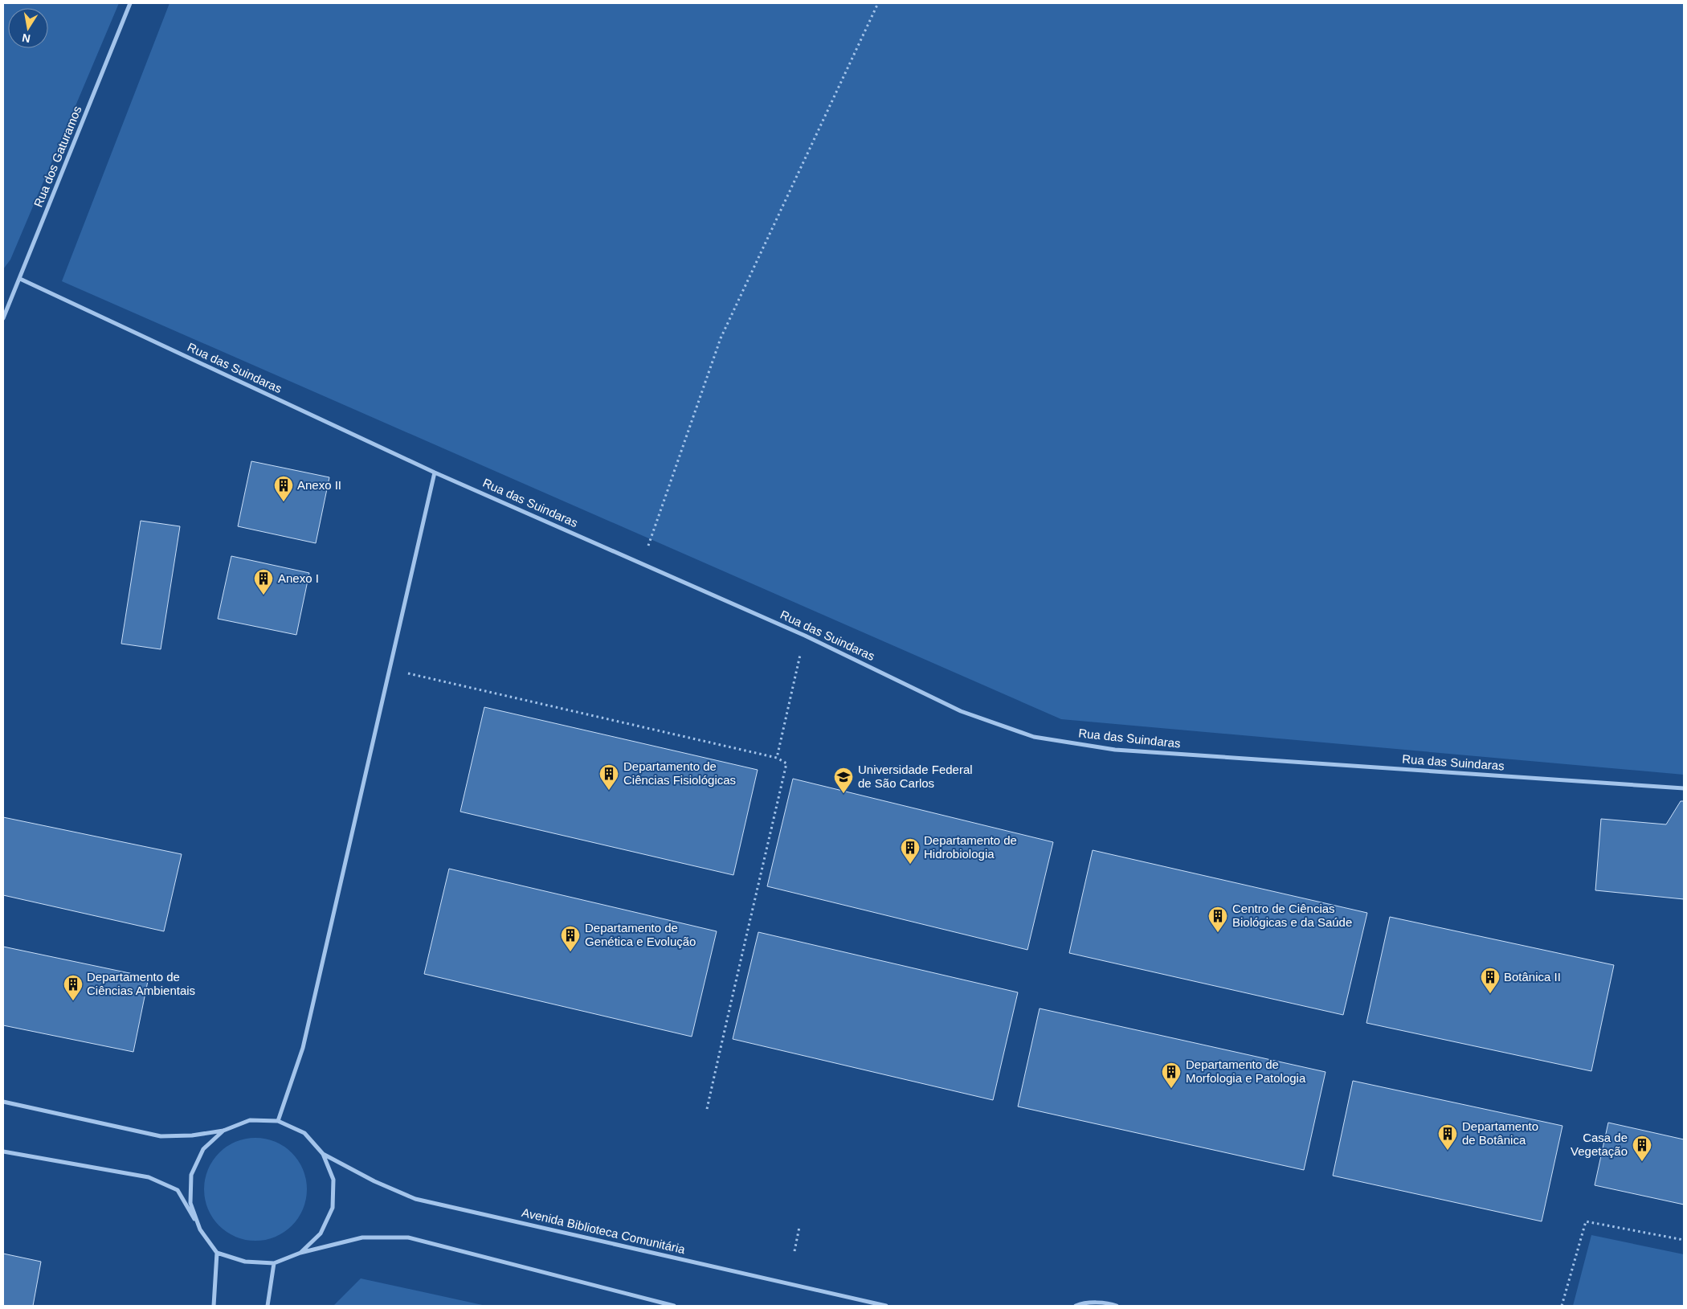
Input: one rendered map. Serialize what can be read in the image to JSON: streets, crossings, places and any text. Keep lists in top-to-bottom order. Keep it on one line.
{"streets":{"street":["Rua dos Gaturamos","Rua das Suindaras","Avenida Biblioteca Comunitária"]},"crossings":[["Rua dos Gaturamos","Rua das Suindaras"]],"places":{"building":["Anexo II","Anexo I","Departamento de Ciências Fisiológicas","Departamento de Hidrobiologia","Centro de Ciências Biológicas e da Saúde","Departamento de Genética e Evolução","Botânica II","Departamento de Ciências Ambientais","Departamento de Morfologia e Patologia","Departamento de Botânica","Casa de Vegetação"],"school or university":["Universidade Federal de São Carlos"]},"north":"bottom"}
